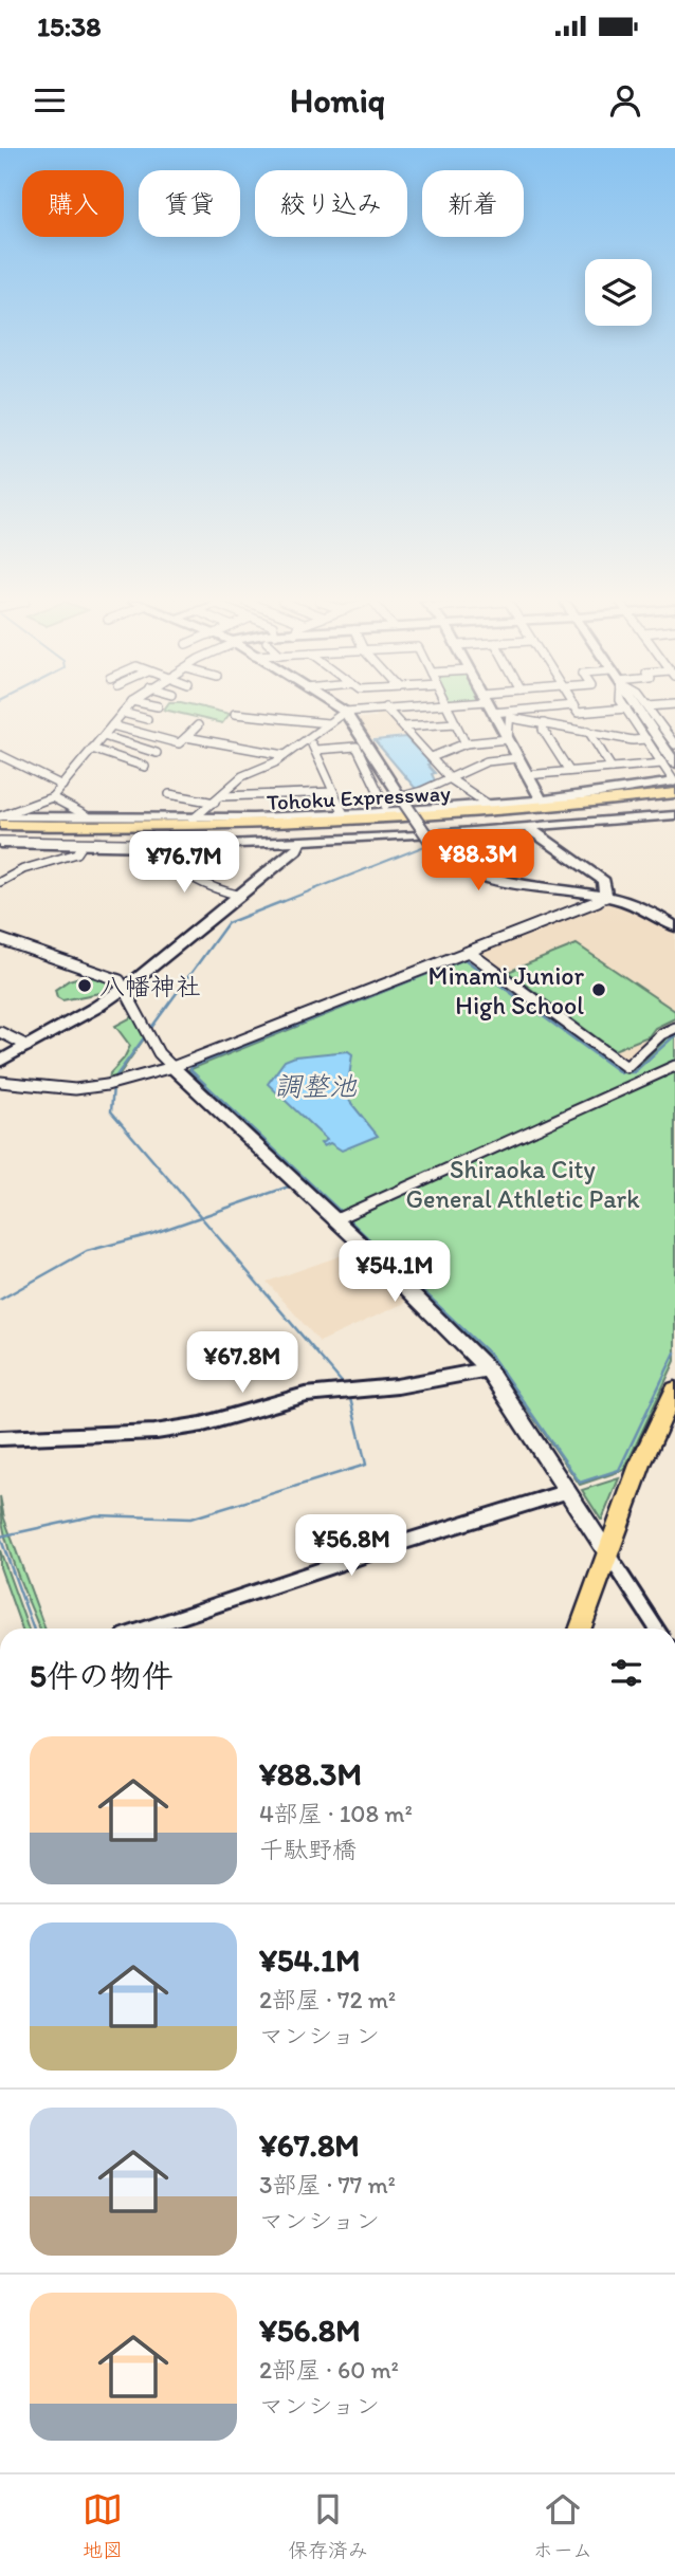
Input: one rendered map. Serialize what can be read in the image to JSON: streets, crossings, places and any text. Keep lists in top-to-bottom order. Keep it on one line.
{"streets":{"highway":["Tohoku Expressway"]},"water":["調整池"],"parks":["Shiraoka City General Athletic Park"],"places":["八幡神社","Minami Junior High School"],"page":{"status":"15:38","header":"Homiq","chip":["購入","賃貸","絞り込み","新着"],"price":["¥88.3M","¥76.7M","¥54.1M","¥67.8M","¥56.8M"],"heading":"5件の物件","list":[{"name":"¥88.3M","note":"4部屋 · 108 m² · 千駄野橋"},{"name":"¥54.1M","note":"2部屋 · 72 m² · マンション"},{"name":"¥67.8M","note":"3部屋 · 77 m² · マンション"},{"name":"¥56.8M","note":"2部屋 · 60 m² · マンション"}],"tabs":["地図","保存済み","ホーム"]}}
